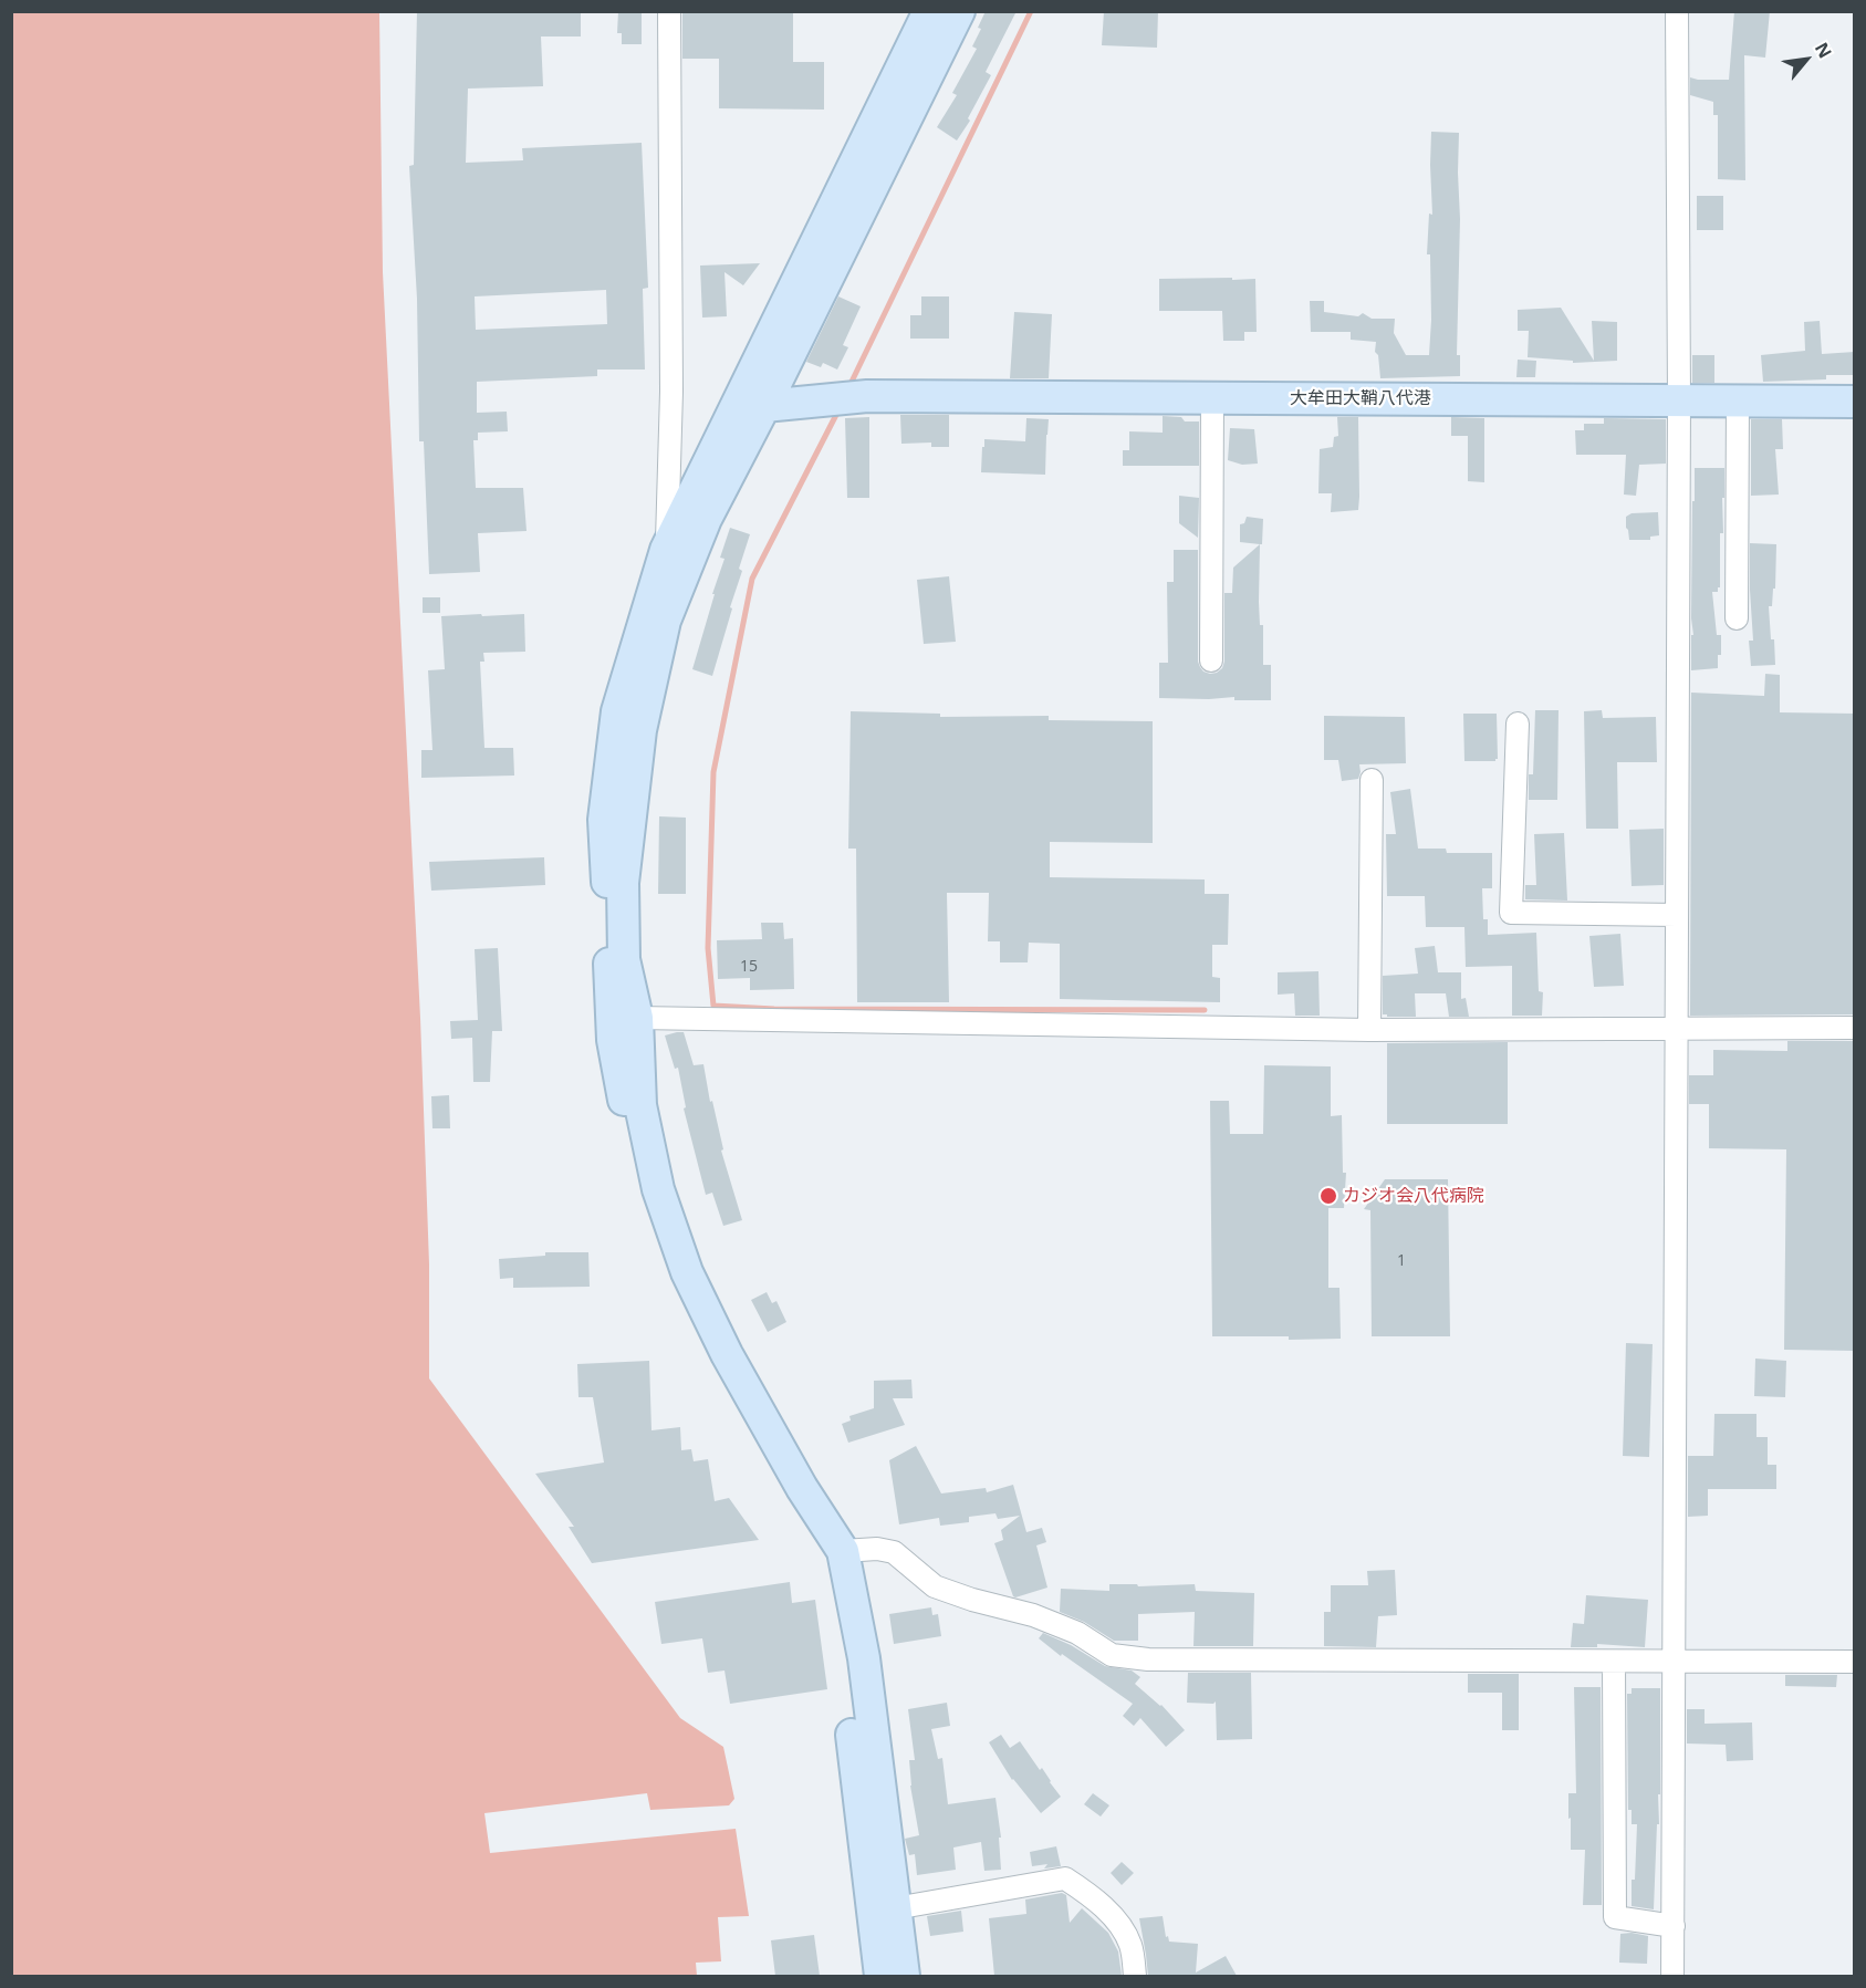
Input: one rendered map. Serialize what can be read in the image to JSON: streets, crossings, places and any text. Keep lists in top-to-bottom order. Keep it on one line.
{"streets":{"street":["大牟田大鞘八代港"]},"places":["カジオ会八代病院"],"house_numbers":["15","1"],"north":"top right"}
